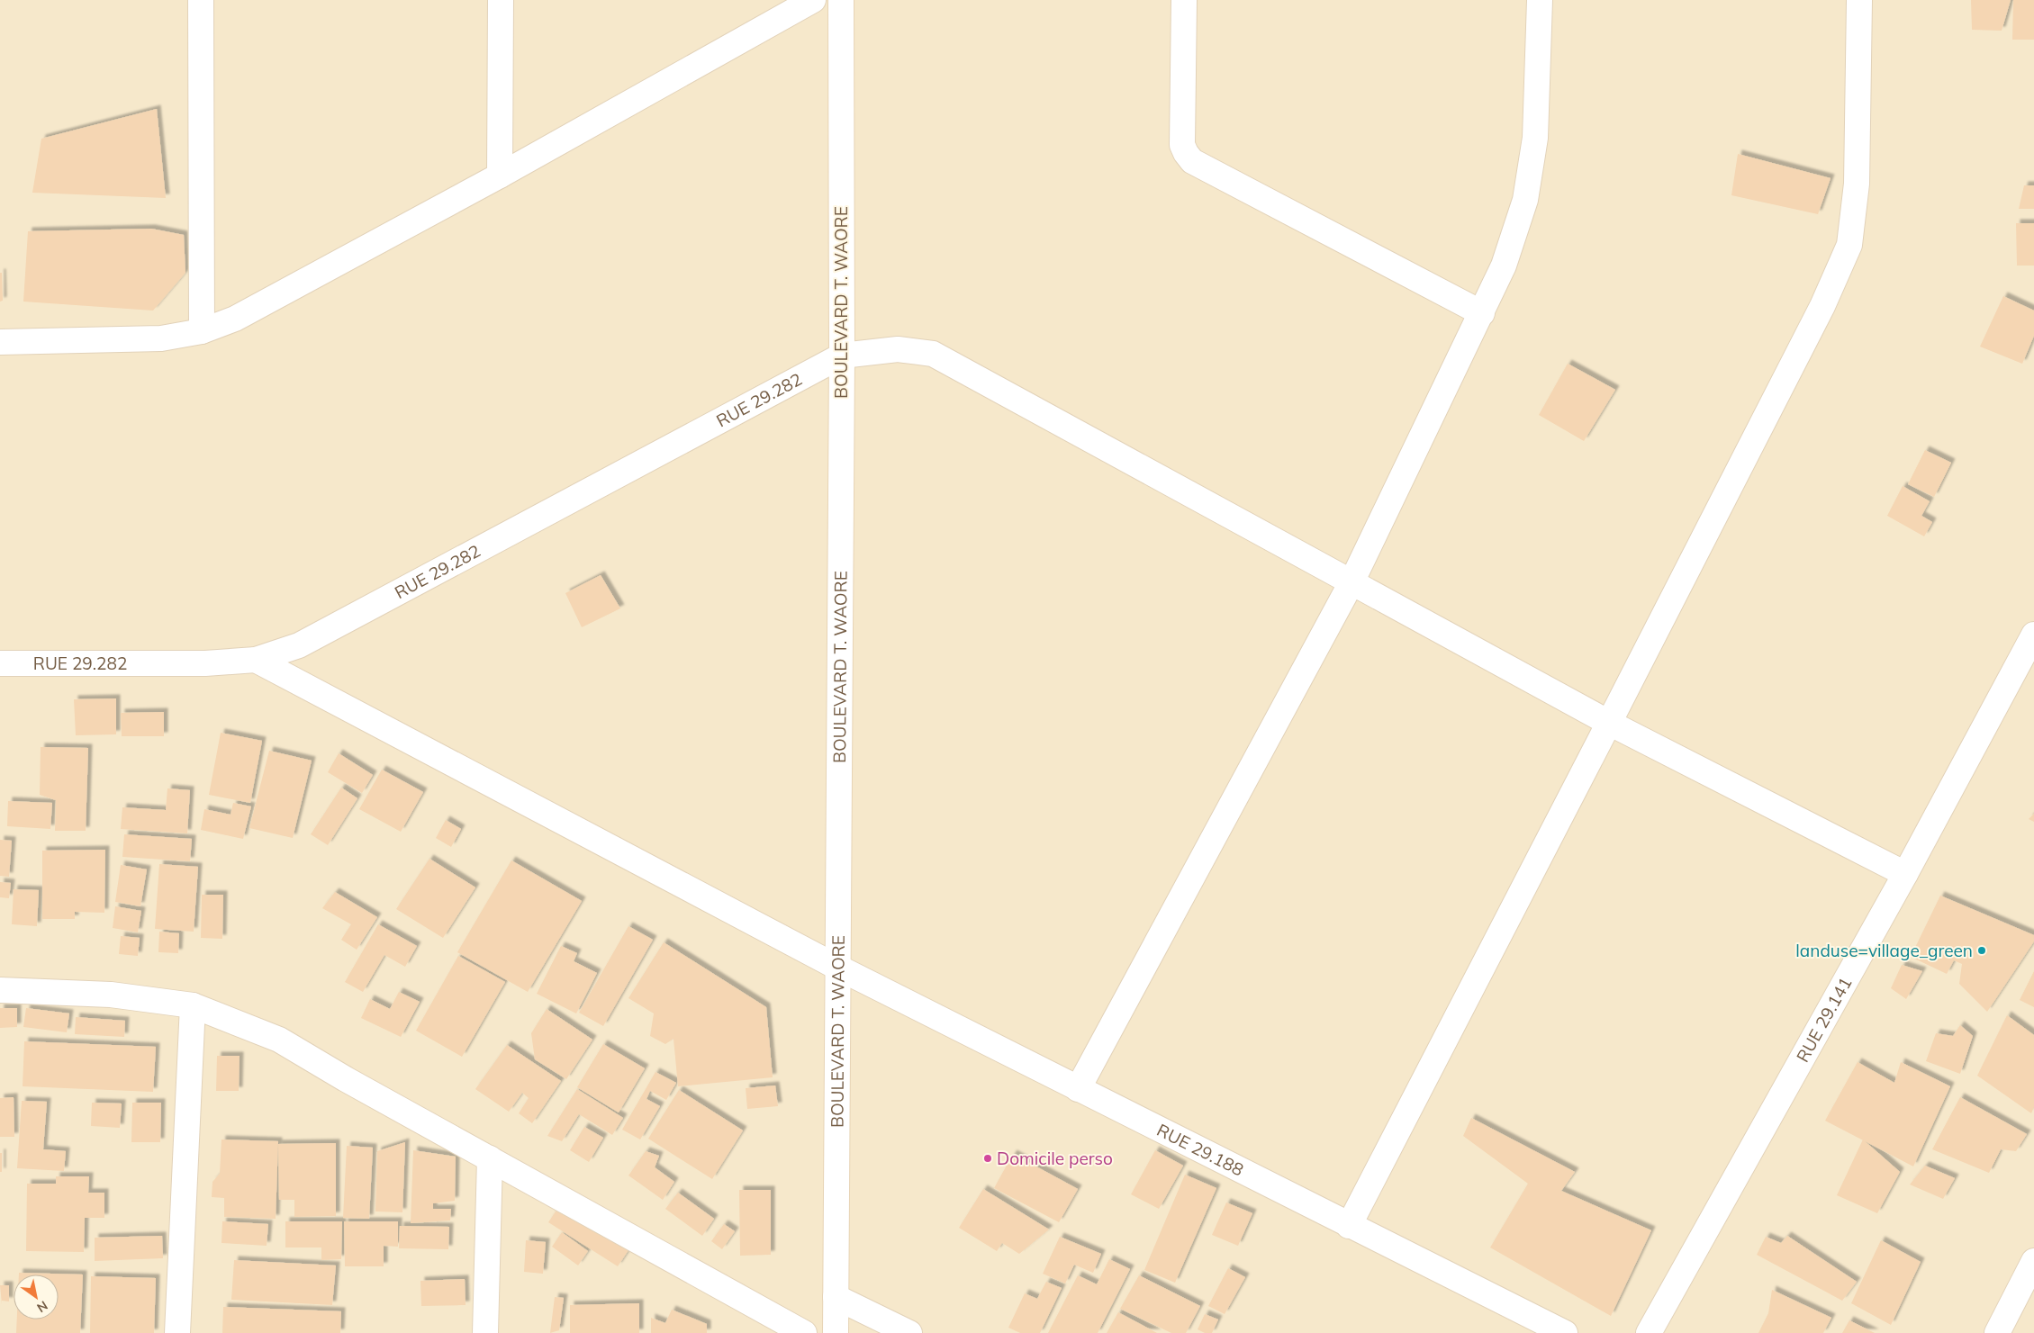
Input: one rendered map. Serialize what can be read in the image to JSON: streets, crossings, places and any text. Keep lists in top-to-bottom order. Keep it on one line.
{"streets":{"street":["BOULEVARD T. WAORE","RUE 29.282","RUE 29.141","RUE 29.188"]},"crossings":[["BOULEVARD T. WAORE","RUE 29.282"],["BOULEVARD T. WAORE","RUE 29.188"],["RUE 29.282","RUE 29.188"]],"places":["landuse=village_green","Domicile perso"],"north":"bottom right"}
